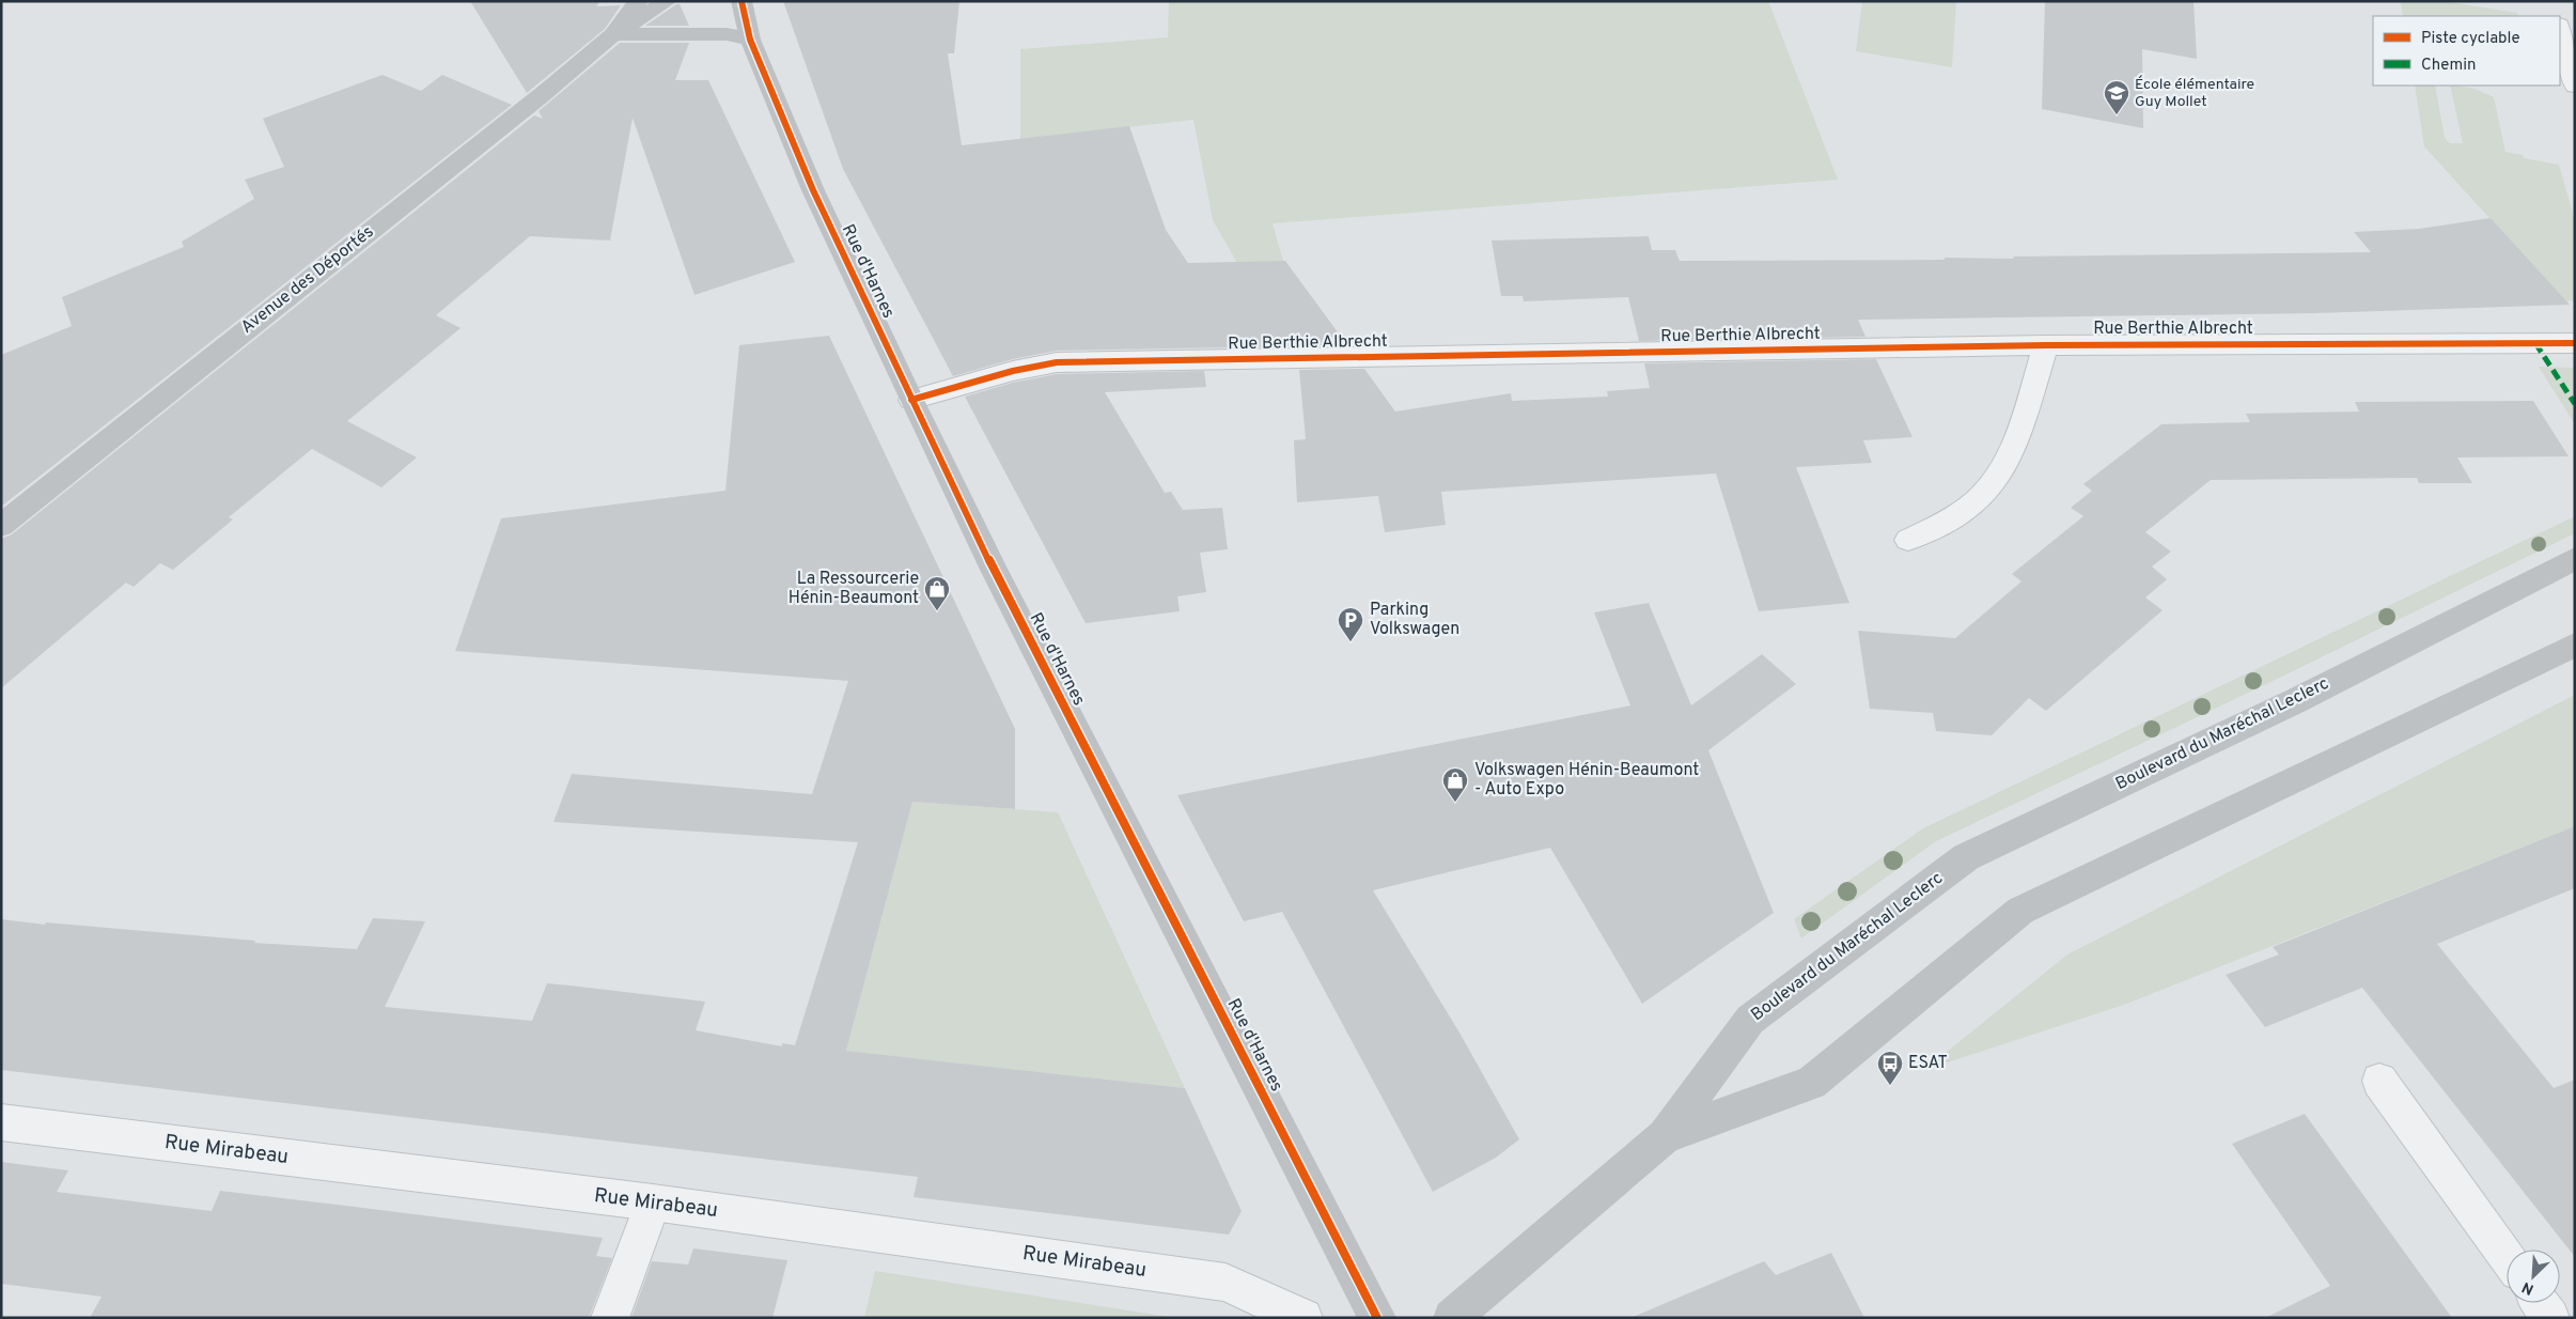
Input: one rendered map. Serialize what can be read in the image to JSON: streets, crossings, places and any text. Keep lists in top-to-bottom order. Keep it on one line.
{"streets":{"street":["Rue d'Harnes","Avenue des Déportés","Rue Berthie Albrecht","Boulevard du Maréchal Leclerc","Rue Mirabeau"]},"crossings":[["Rue d'Harnes","Rue Berthie Albrecht"]],"places":{"school or university":["École élémentaire Guy Mollet"],"shop":["La Ressourcerie Hénin-Beaumont","Volkswagen Hénin-Beaumont - Auto Expo"],"parking":["Parking Volkswagen"],"bus stop":["ESAT"]},"legend":["Piste cyclable","Chemin"],"north":"bottom left"}
